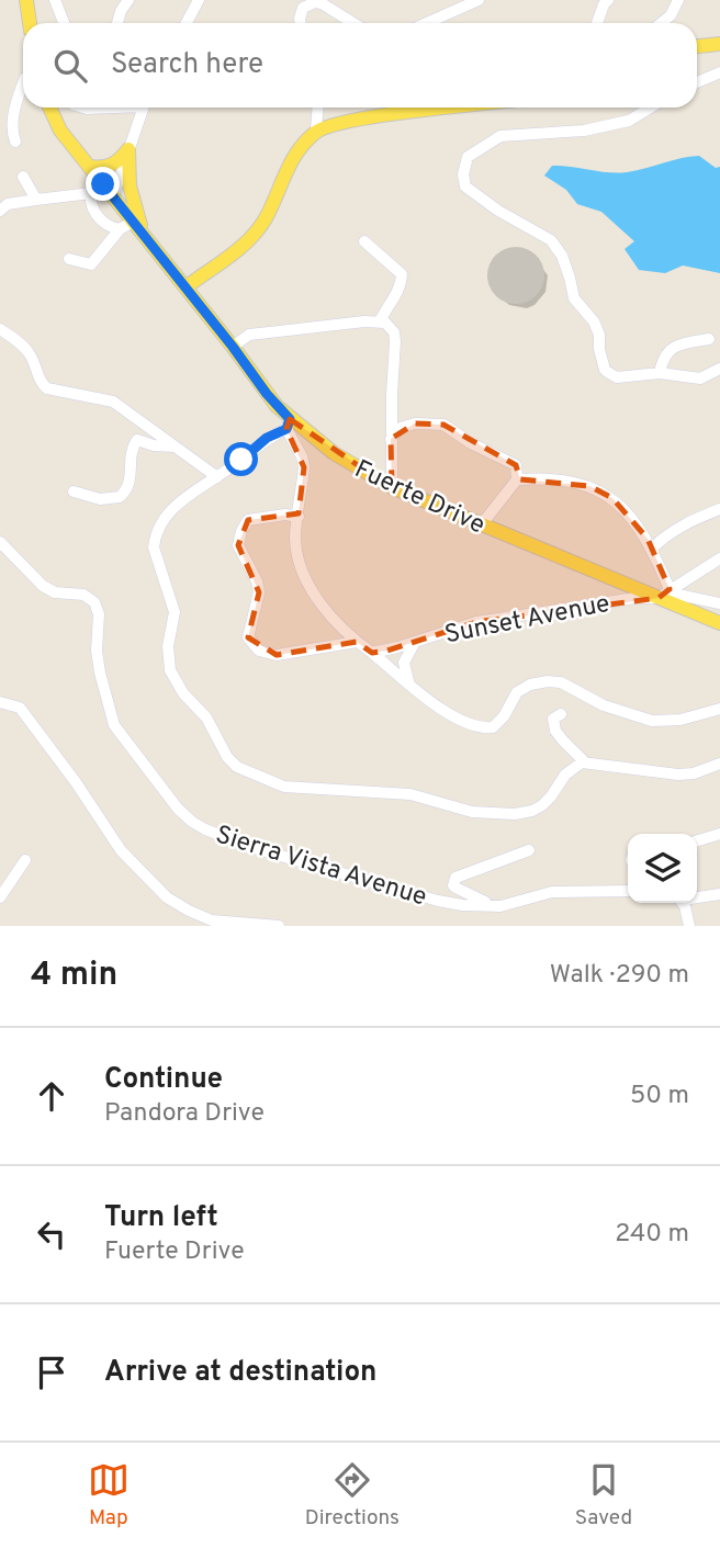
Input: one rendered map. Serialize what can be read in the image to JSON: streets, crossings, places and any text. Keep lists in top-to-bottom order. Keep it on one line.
{"streets":{"main road":["Fuerte Drive"],"street":["Sunset Avenue","Sierra Vista Avenue"]},"crossings":[["Fuerte Drive","Sunset Avenue"]],"page":{"search":"Search here","heading":["4 min","Walk · 290 m"],"list":[["Continue","Pandora Drive","50 m"],["Turn left","Fuerte Drive","240 m"],"Arrive at destination"],"nav":["Map","Directions","Saved"]}}
